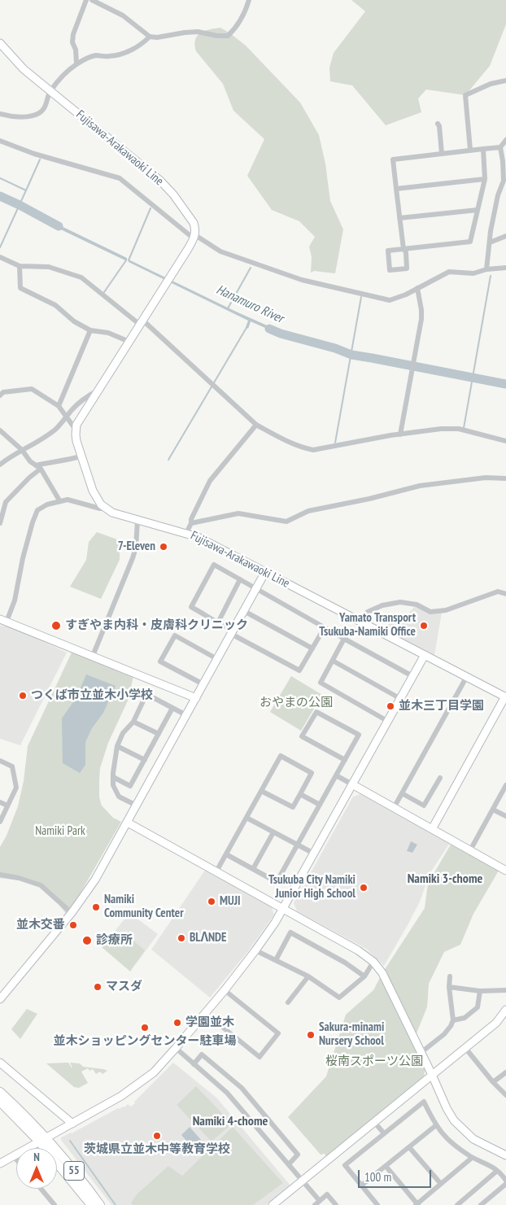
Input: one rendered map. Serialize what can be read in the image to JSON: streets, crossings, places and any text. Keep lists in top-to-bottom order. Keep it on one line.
{"streets":{"main road":["55"],"street":["Fujisawa-Arakawaoki Line"]},"districts":["Namiki 3-chome","Namiki 4-chome"],"water":["Hanamuro River"],"parks":["おやまの公園","Namiki Park","桜南スポーツ公園"],"places":["7-Eleven","すぎやま内科・皮膚科クリニック","Yamato Transport Tsukuba-Namiki Office","つくば市立並木小学校","並木三丁目学園","Tsukuba City Namiki Junior High School","MUJI","Namiki Community Center","並木交番","BLΛNDE","診療所","マスダ","学園並木","並木ショッピングセンター駐車場","Sakura-minami Nursery School","茨城県立並木中等教育学校"],"scale_bar":"100 m","north":"top"}
